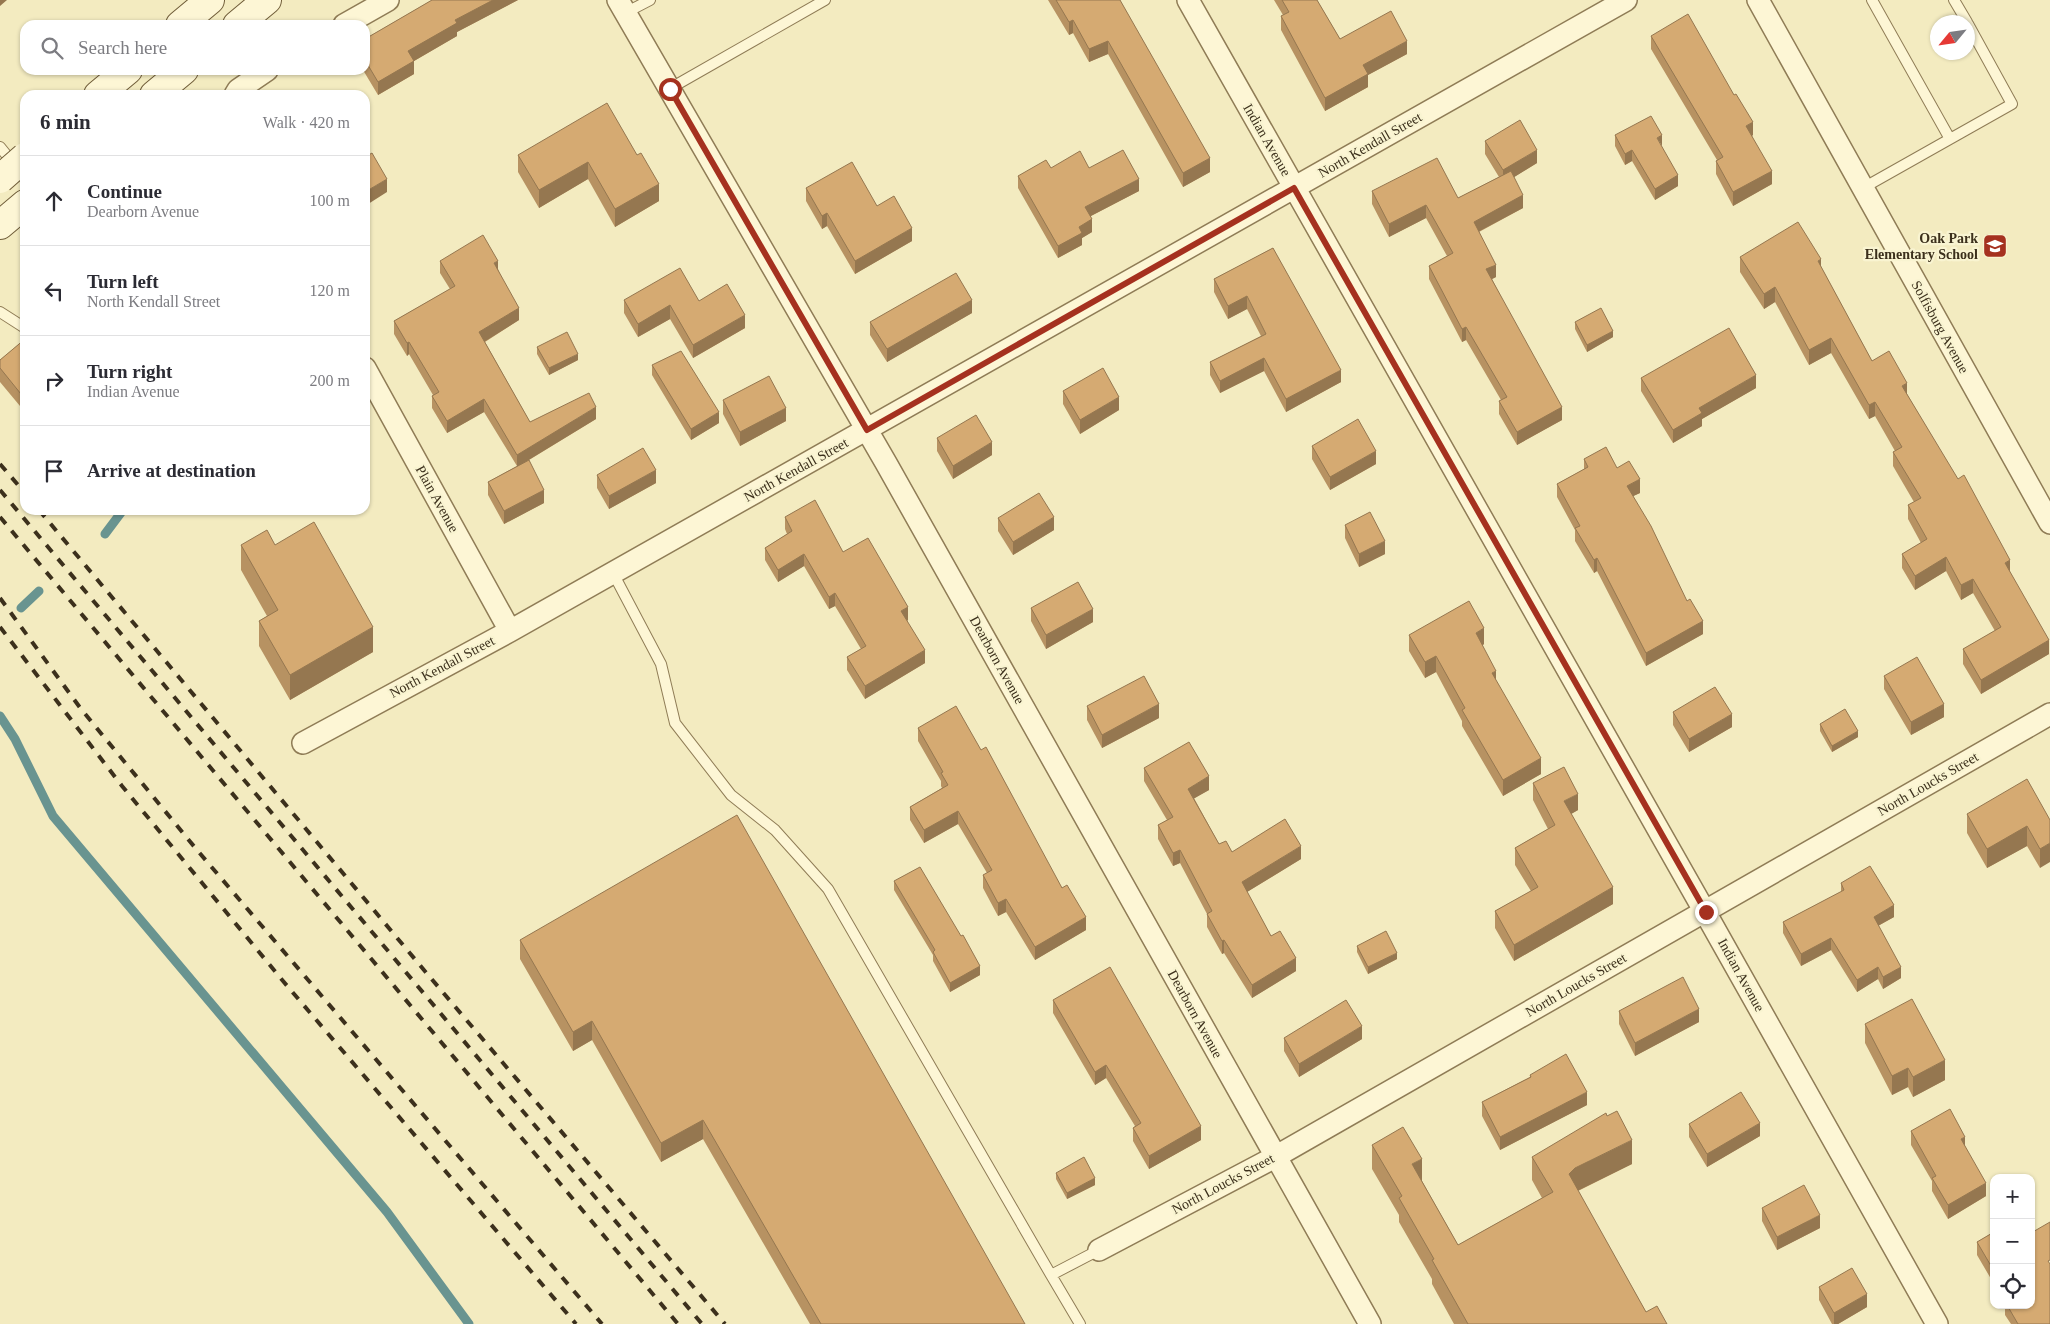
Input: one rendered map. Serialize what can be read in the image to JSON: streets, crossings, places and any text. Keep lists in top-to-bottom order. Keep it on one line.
{"streets":{"street":["Indian Avenue","North Kendall Street","Solfisburg Avenue","Plain Avenue","Dearborn Avenue","North Loucks Street"]},"crossings":[["Indian Avenue","North Kendall Street"],["Indian Avenue","North Loucks Street"],["North Kendall Street","Plain Avenue"],["North Kendall Street","Dearborn Avenue"],["Dearborn Avenue","North Loucks Street"]],"places":{"school or university":["Oak Park Elementary School"]},"north":"bottom left","page":{"search":"Search here","heading":["6 min","Walk · 420 m"],"list":[["Continue","Dearborn Avenue","100 m"],["Turn left","North Kendall Street","120 m"],["Turn right","Indian Avenue","200 m"],"Arrive at destination"],"map_buttons":["+","−"]}}
